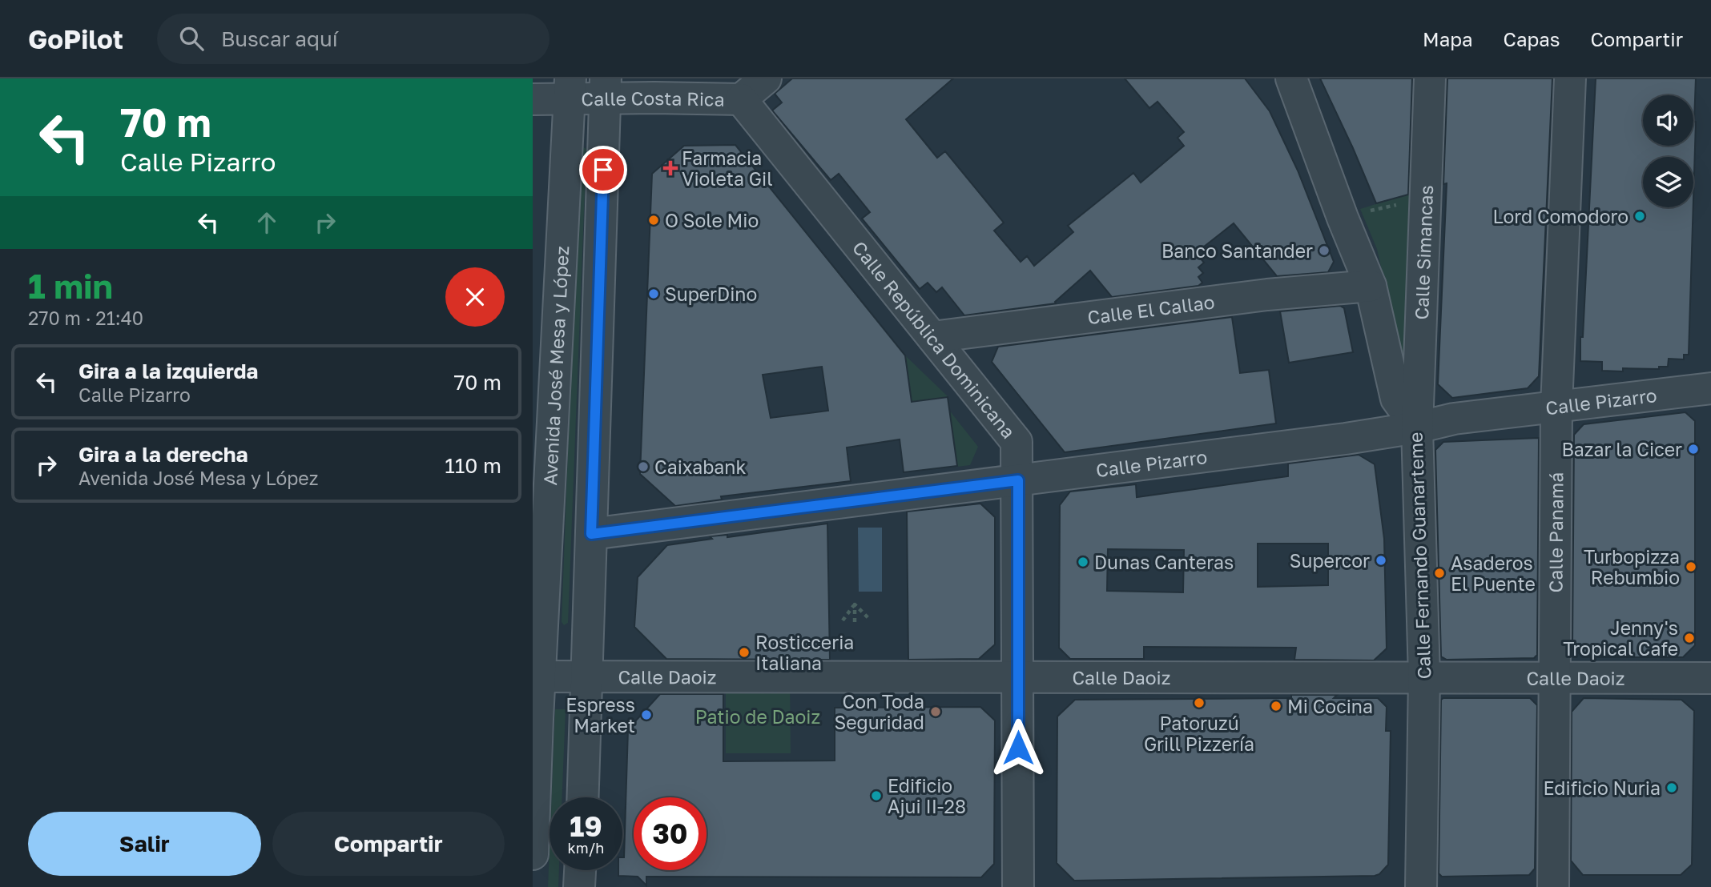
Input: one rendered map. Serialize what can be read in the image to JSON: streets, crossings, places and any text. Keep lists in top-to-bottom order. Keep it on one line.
{"streets":{"street":["Calle Costa Rica","Calle Simancas","Calle El Callao","Calle República Dominicana","Avenida José Mesa y López","Calle Pizarro","Calle Panamá","Calle Fernando Guanarteme","Calle Daoiz"]},"crossings":[["Calle Costa Rica","Calle República Dominicana"],["Calle Costa Rica","Avenida José Mesa y López"],["Calle Simancas","Calle Pizarro"],["Calle Simancas","Calle Fernando Guanarteme"],["Calle El Callao","Calle República Dominicana"],["Calle El Callao","Calle Fernando Guanarteme"],["Calle República Dominicana","Calle Pizarro"],["Calle República Dominicana","Calle Daoiz"],["Avenida José Mesa y López","Calle Pizarro"],["Avenida José Mesa y López","Calle Daoiz"],["Calle Pizarro","Calle Panamá"],["Calle Pizarro","Calle Fernando Guanarteme"],["Calle Panamá","Calle Daoiz"],["Calle Fernando Guanarteme","Calle Daoiz"]],"parks":["Patio de Daoiz"],"places":{"health":["Farmacia Violeta Gil"],"other":["Lord Comodoro","O Sole Mio","Banco Santander","SuperDino","Bazar la Cicer","Caixabank","Supercor","Dunas Canteras","Turbopizza Rebumbio","Asaderos El Puente","Jenny's Tropical Cafe","Rosticceria Italiana","Patoruzú Grill Pizzería","Mi Cocina","Con Toda Seguridad","Espress Market","Edificio Nuria","Edificio Ajui II-28"]},"page":{"header":"GoPilot","search":"Buscar aquí","nav":["Mapa","Capas","Compartir"],"turn":["70 m","Calle Pizarro"],"heading":["1 min","270 m · 21:40"],"list":[{"name":"Gira a la izquierda","note":"Calle Pizarro","value":"70 m"},{"name":"Gira a la derecha","note":"Avenida José Mesa y López","value":"110 m"}],"speed":"19 km/h","limit":"30","buttons":["Salir","Compartir"]}}
